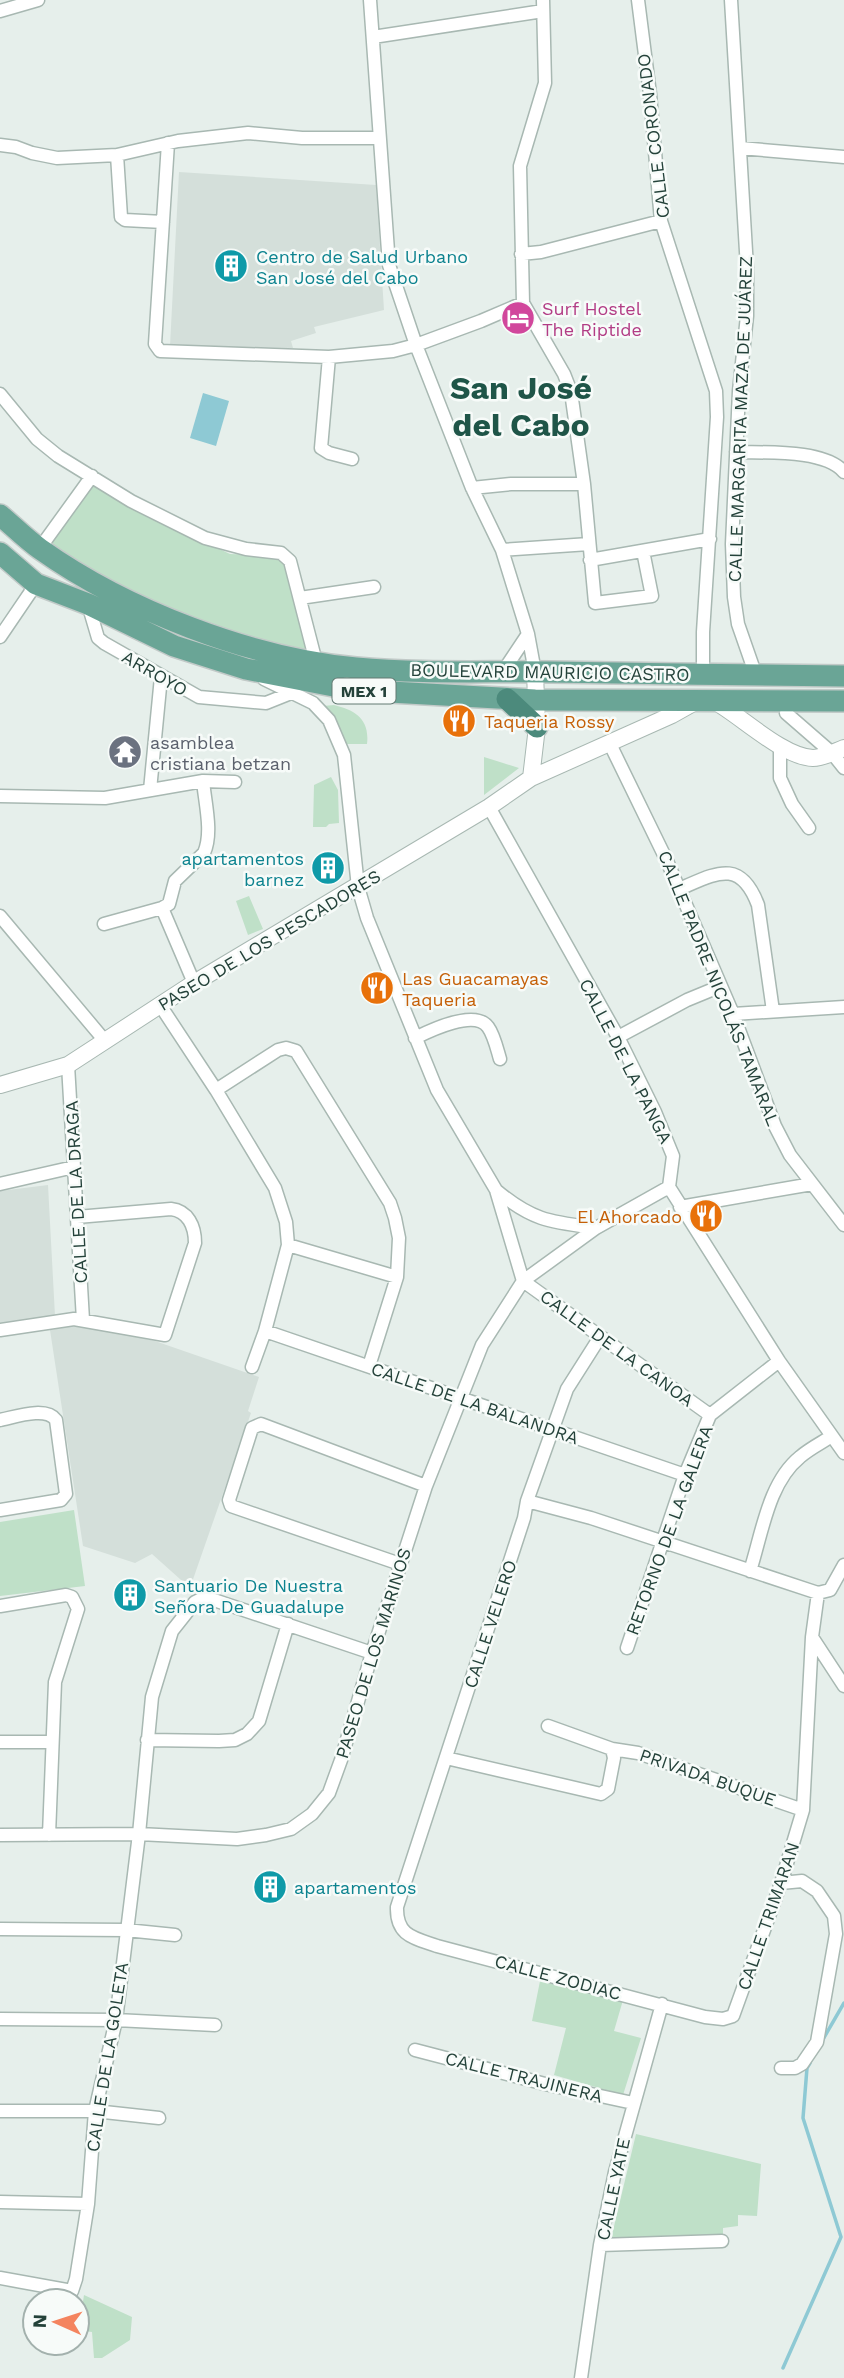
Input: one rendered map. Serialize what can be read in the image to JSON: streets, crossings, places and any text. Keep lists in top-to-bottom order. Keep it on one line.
{"streets":{"main road":["BOULEVARD MAURICIO CASTRO","MEX 1"],"street":["CALLE CORONADO","CALLE MARGARITA MAZA DE JUÁREZ","ARROYO","PASEO DE LOS PESCADORES","CALLE PADRE NICOLÁS TAMARAL","CALLE DE LA PANGA","CALLE DE LA DRAGA","CALLE DE LA CANOA","CALLE DE LA BALANDRA","RETORNO DE LA GALERA","CALLE VELERO","PASEO DE LOS MARINOS","PRIVADA BUQUE","CALLE TRIMARAN","CALLE ZODIAC","CALLE DE LA GOLETA","CALLE TRAJINERA","CALLE YATE"]},"crossings":[["CALLE CORONADO","CALLE MARGARITA MAZA DE JUÁREZ"],["CALLE MARGARITA MAZA DE JUÁREZ","BOULEVARD MAURICIO CASTRO"],["BOULEVARD MAURICIO CASTRO","ARROYO"],["BOULEVARD MAURICIO CASTRO","PASEO DE LOS PESCADORES"],["PASEO DE LOS PESCADORES","CALLE PADRE NICOLÁS TAMARAL"],["PASEO DE LOS PESCADORES","CALLE DE LA PANGA"],["PASEO DE LOS PESCADORES","CALLE DE LA DRAGA"],["CALLE DE LA PANGA","PASEO DE LOS MARINOS"],["CALLE DE LA CANOA","RETORNO DE LA GALERA"],["CALLE DE LA CANOA","CALLE VELERO"],["CALLE DE LA CANOA","PASEO DE LOS MARINOS"],["CALLE DE LA BALANDRA","RETORNO DE LA GALERA"],["CALLE DE LA BALANDRA","CALLE VELERO"],["CALLE DE LA BALANDRA","PASEO DE LOS MARINOS"],["CALLE VELERO","CALLE ZODIAC"],["PASEO DE LOS MARINOS","CALLE DE LA GOLETA"],["PRIVADA BUQUE","CALLE TRIMARAN"],["CALLE TRIMARAN","CALLE ZODIAC"],["CALLE ZODIAC","CALLE YATE"],["CALLE TRAJINERA","CALLE YATE"]],"districts":["San José del Cabo"],"places":{"building":["Centro de Salud Urbano San José del Cabo","apartamentos barnez","Santuario De Nuestra Señora De Guadalupe","apartamentos"],"hotel":["Surf Hostel The Riptide"],"restaurant":["Taqueria Rossy","Las Guacamayas Taqueria","El Ahorcado"],"temple":["asamblea cristiana betzan"]},"north":"left"}
